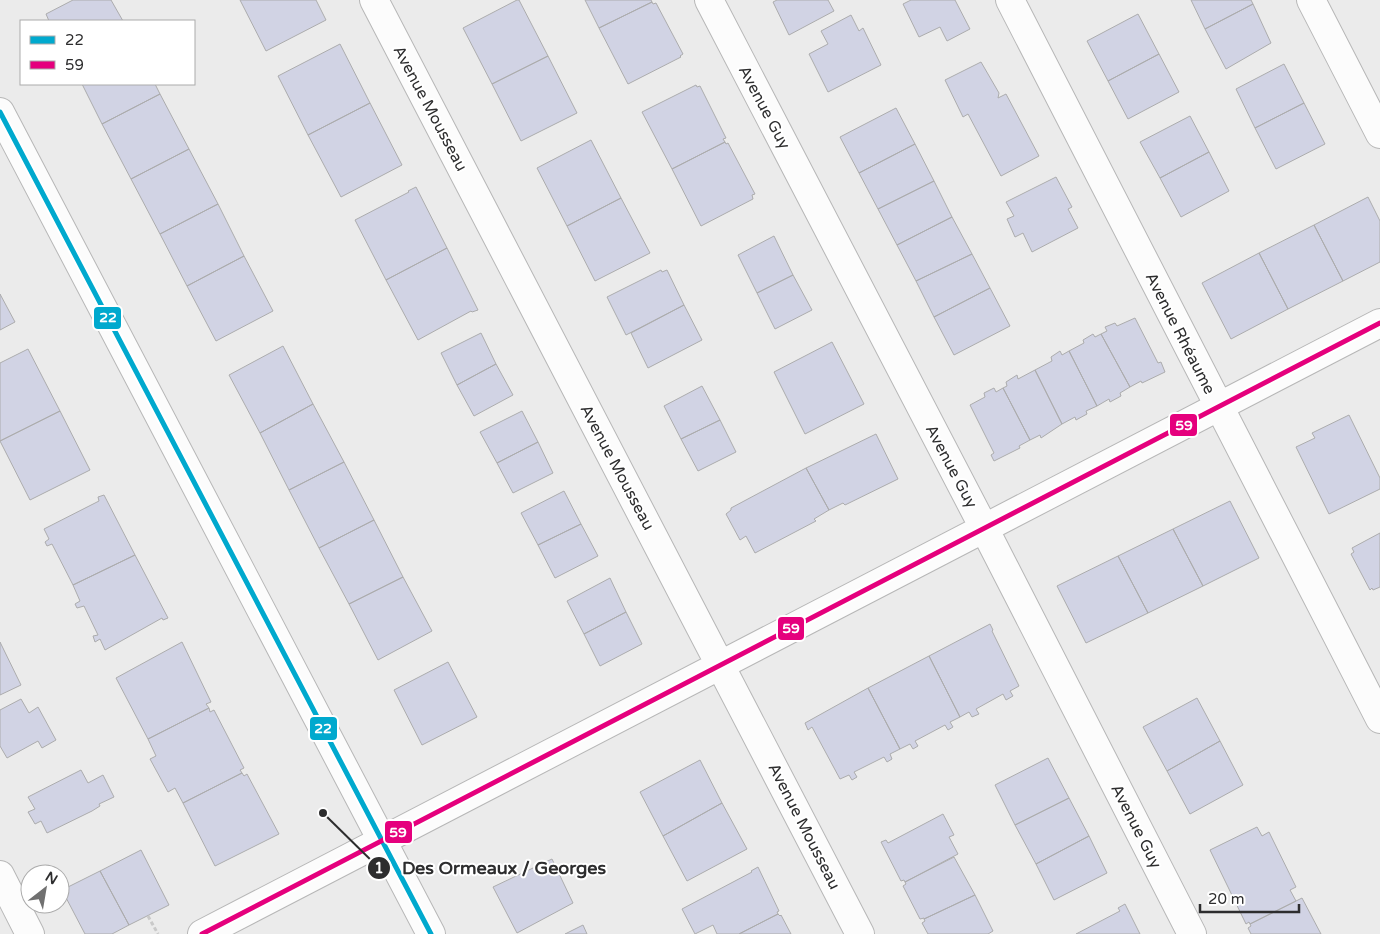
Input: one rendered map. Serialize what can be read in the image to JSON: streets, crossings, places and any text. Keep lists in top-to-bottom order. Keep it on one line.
{"streets":{"street":["Avenue Guy","Avenue Mousseau","Avenue Rhéaume"]},"places":["Des Ormeaux / Georges"],"lines":["transit line 22","transit line 59"],"legend":["22","59"],"scale_bar":"20 m","north":"top right"}
